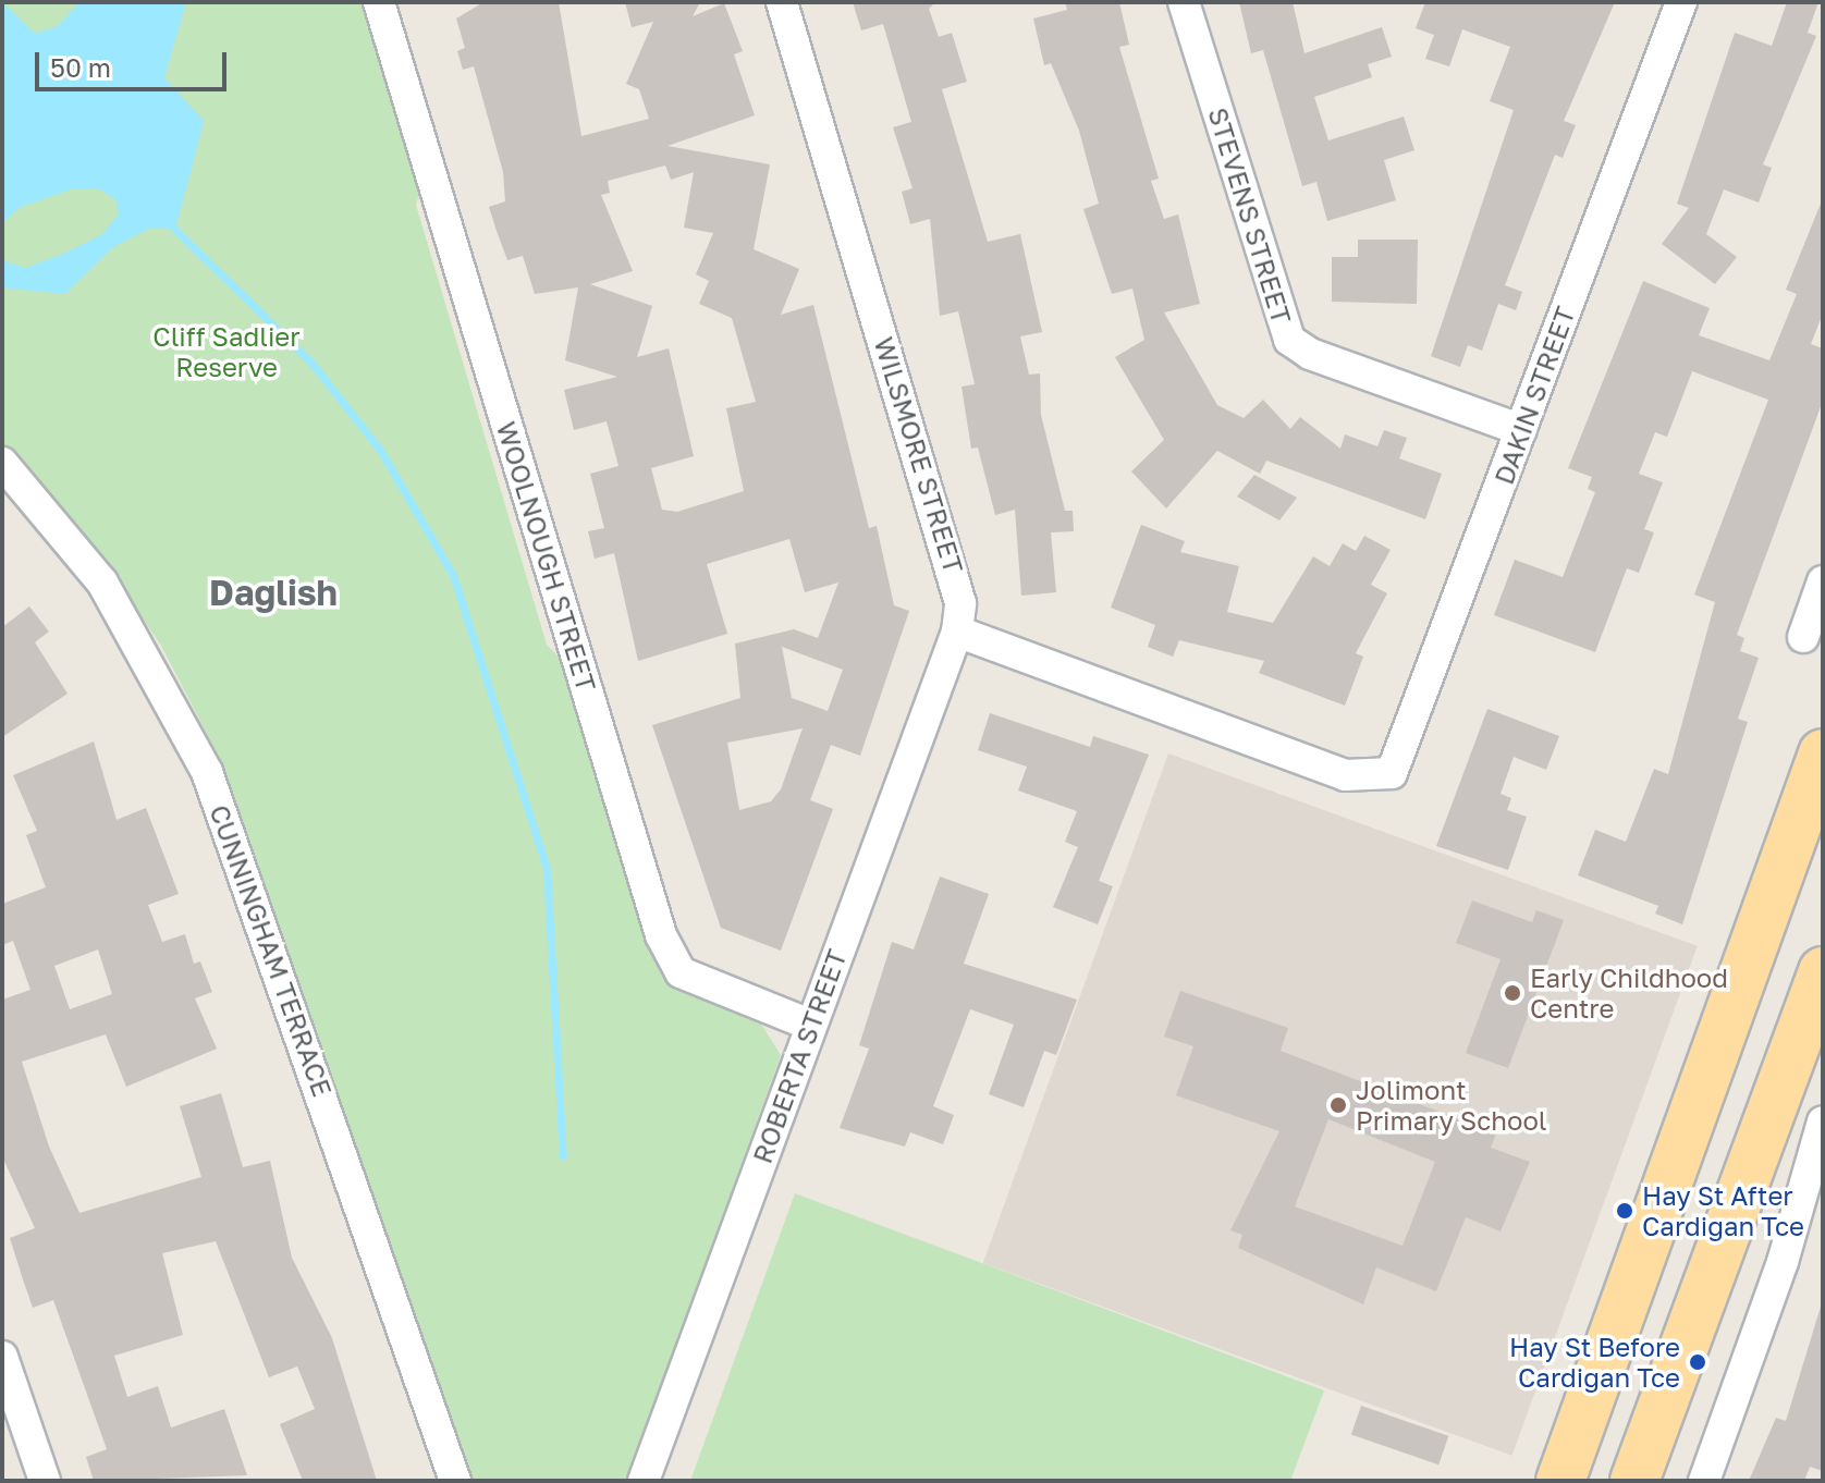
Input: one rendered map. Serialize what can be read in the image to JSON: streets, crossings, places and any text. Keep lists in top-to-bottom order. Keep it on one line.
{"streets":{"street":["STEVENS STREET","DAKIN STREET","WILSMORE STREET","WOOLNOUGH STREET","CUNNINGHAM TERRACE","ROBERTA STREET"]},"crossings":[["STEVENS STREET","DAKIN STREET"],["DAKIN STREET","WILSMORE STREET"],["DAKIN STREET","ROBERTA STREET"],["WILSMORE STREET","ROBERTA STREET"],["WOOLNOUGH STREET","ROBERTA STREET"]],"districts":["Daglish"],"parks":["Cliff Sadlier Reserve"],"places":["Early Childhood Centre","Jolimont Primary School","Hay St After Cardigan Tce","Hay St Before Cardigan Tce"],"scale_bar":"50 m"}
